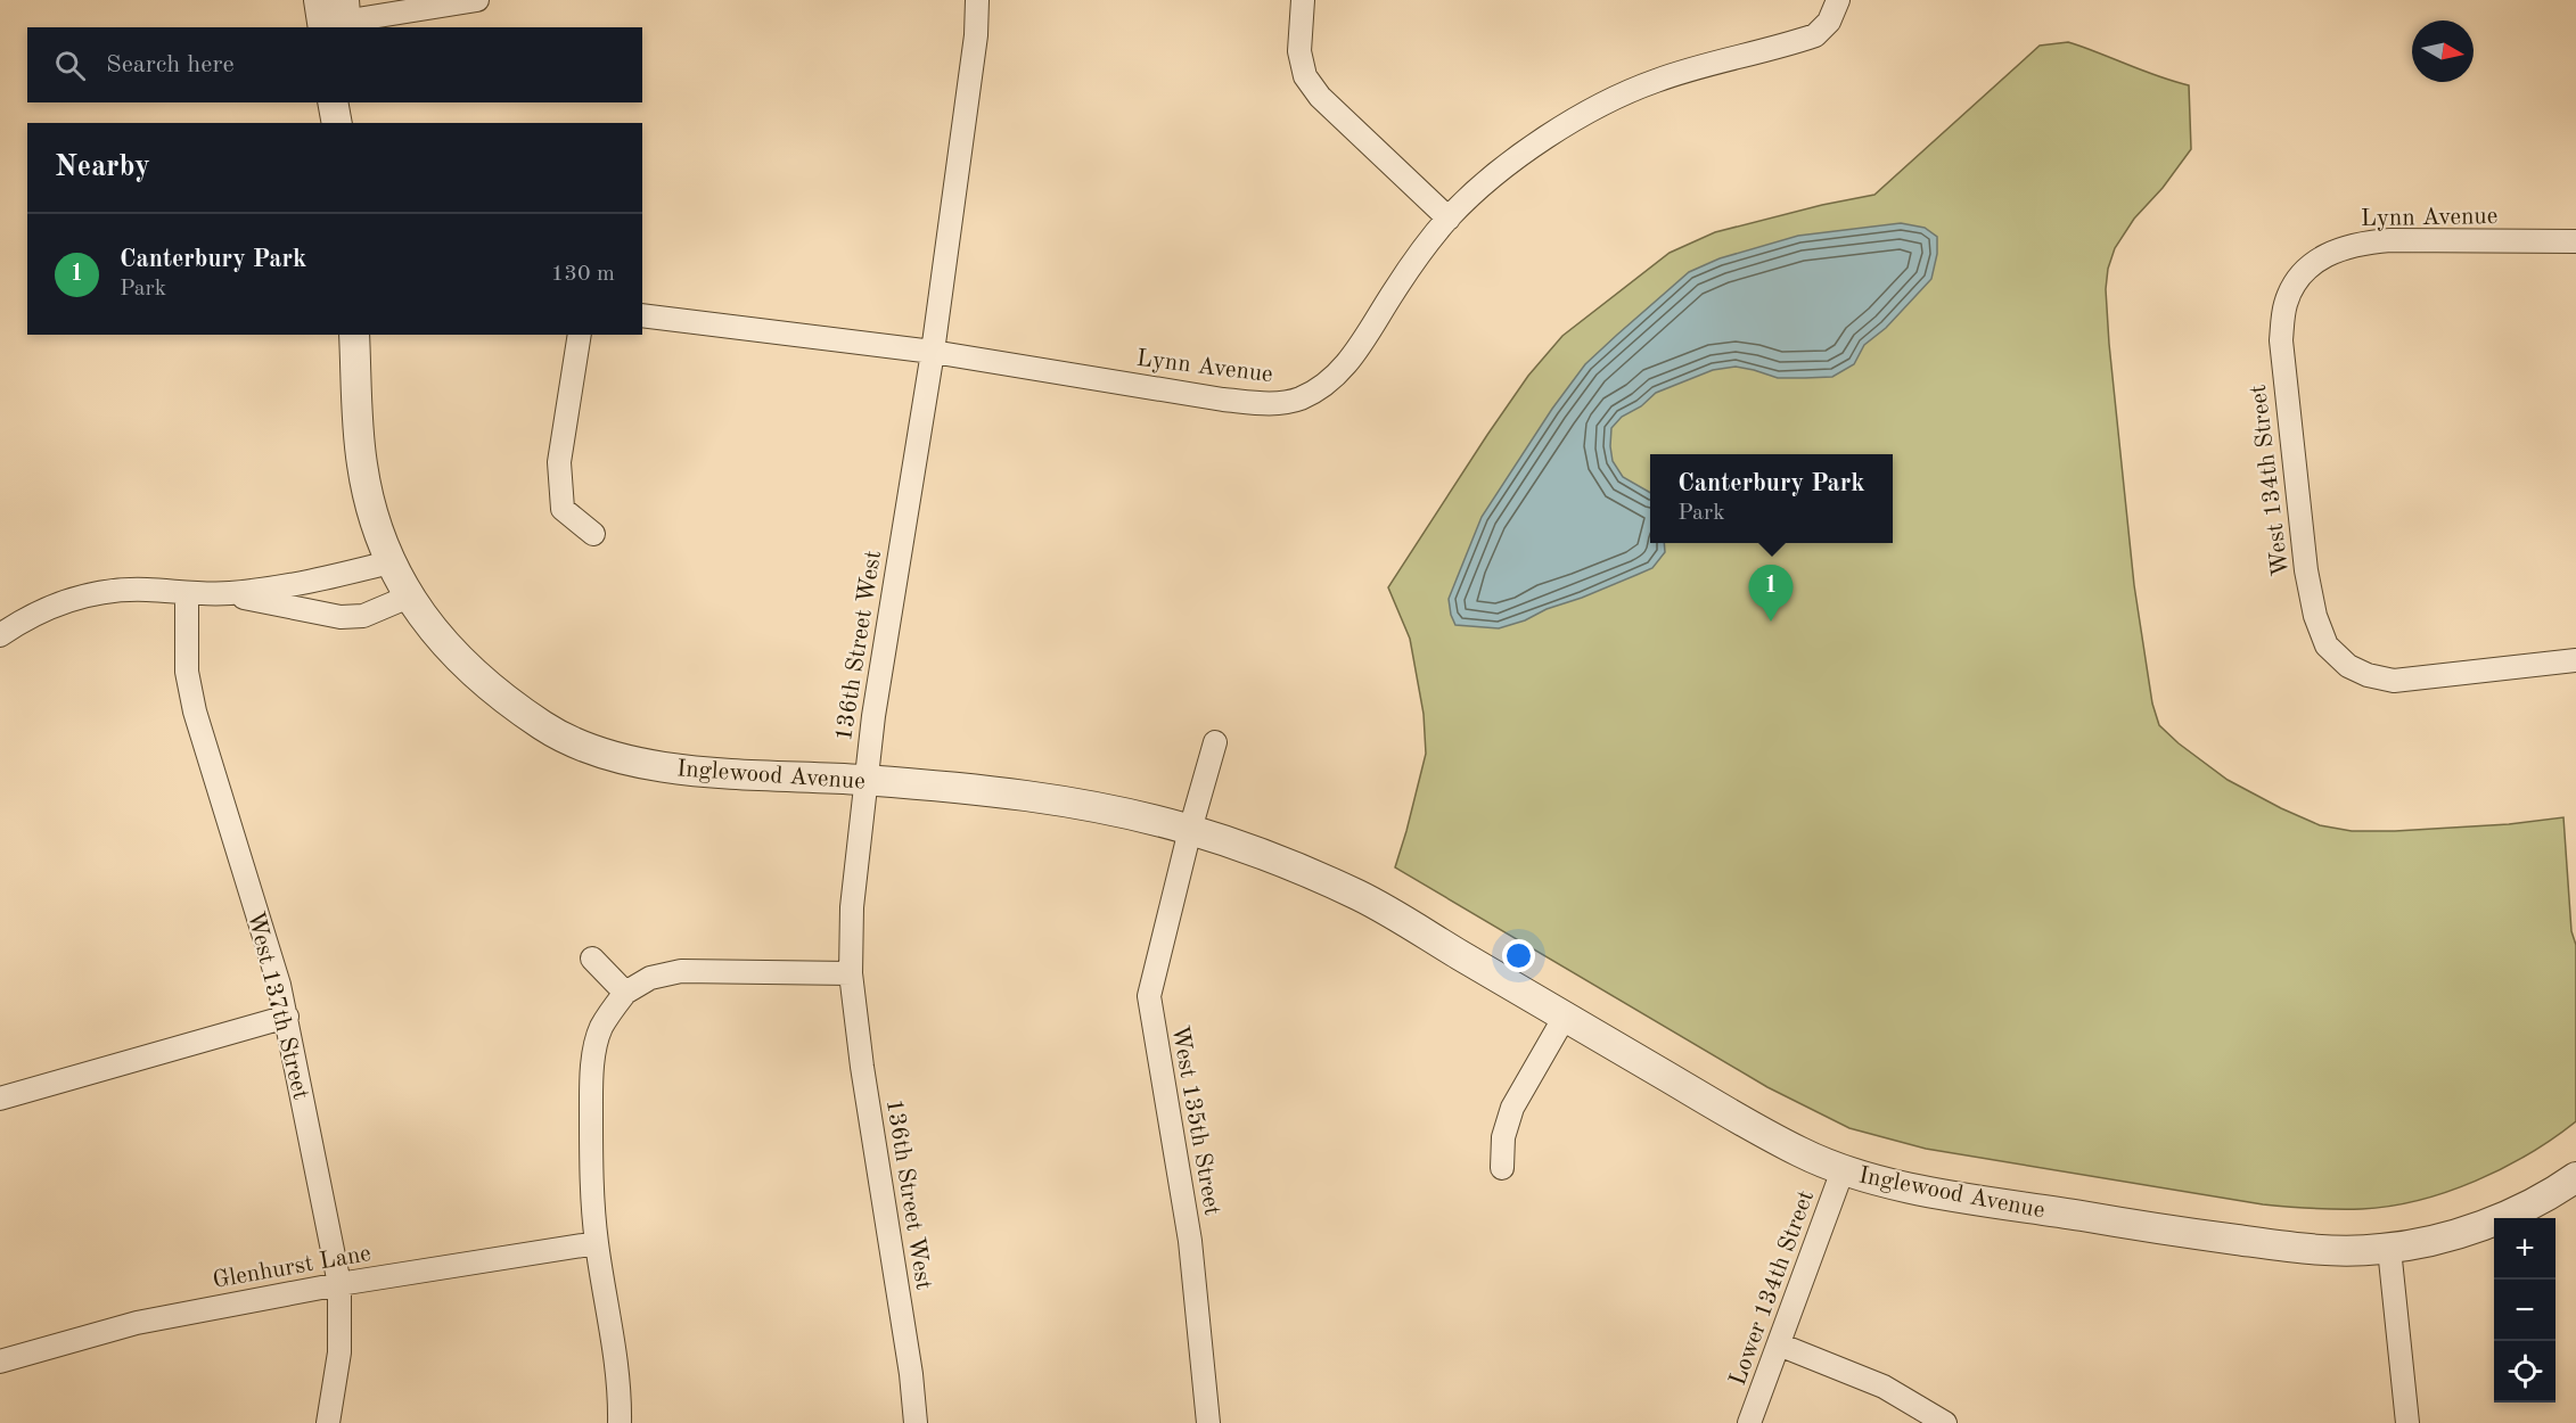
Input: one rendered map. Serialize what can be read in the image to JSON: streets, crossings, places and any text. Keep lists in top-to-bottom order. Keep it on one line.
{"streets":{"street":["Lynn Avenue","West 134th Street","136th Street West","Inglewood Avenue","West 137th Street","West 135th Street","Glenhurst Lane","Lower 134th Street"]},"crossings":[["Lynn Avenue","West 134th Street"],["Lynn Avenue","136th Street West"],["136th Street West","Inglewood Avenue"],["Inglewood Avenue","West 135th Street"],["Inglewood Avenue","Lower 134th Street"],["West 137th Street","Glenhurst Lane"]],"north":"right","page":{"search":"Search here","heading":"Nearby","list":[{"mark":"1","name":"Canterbury Park","note":"Park","value":"130 m"}],"popup":["Canterbury Park","Park"],"pins":"1","map_buttons":["+","−"]}}
